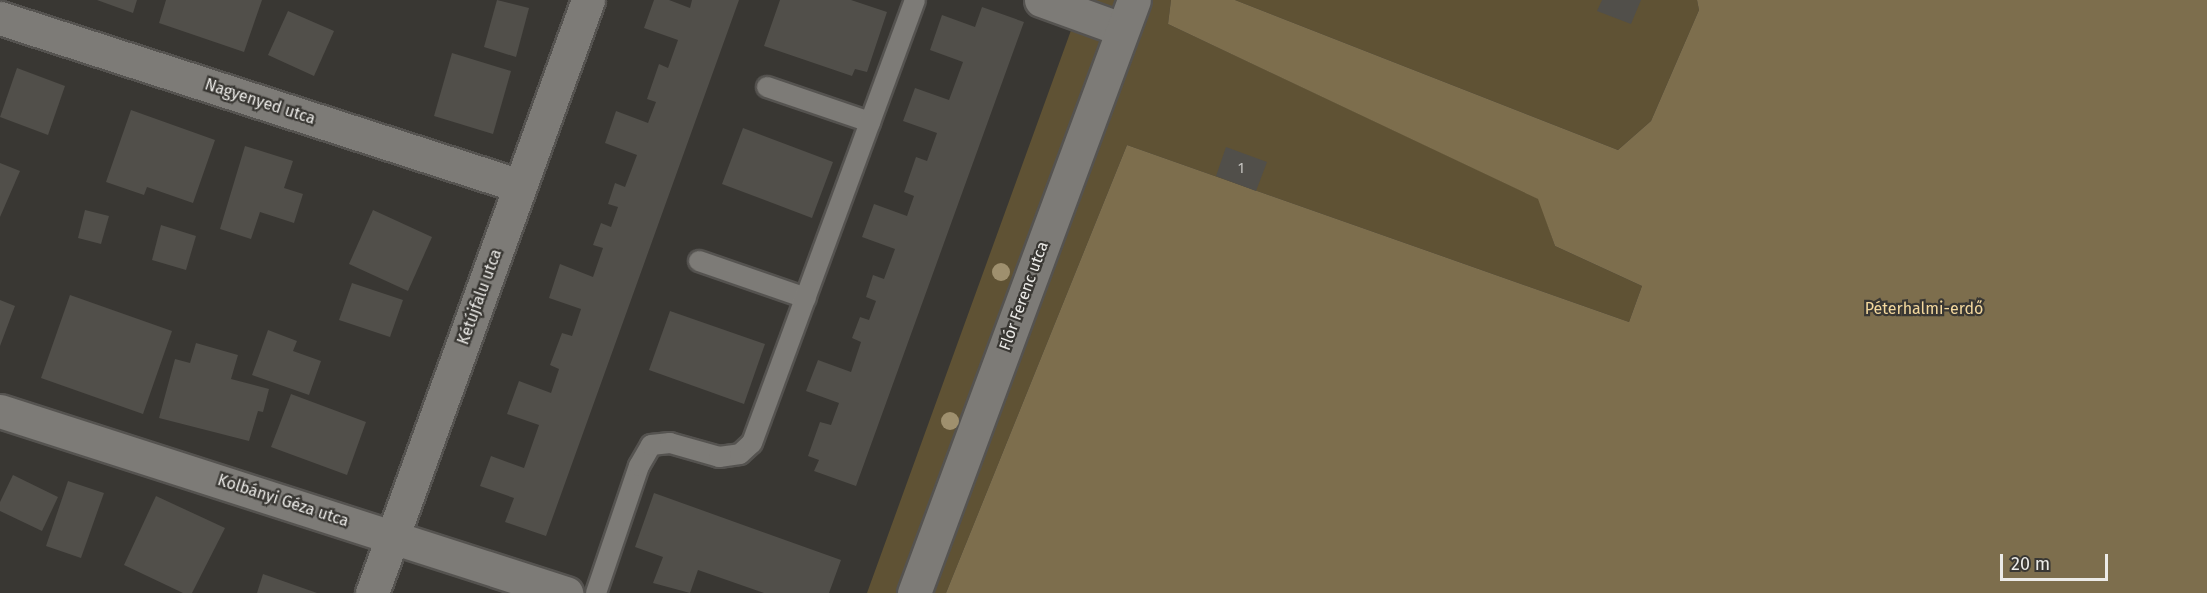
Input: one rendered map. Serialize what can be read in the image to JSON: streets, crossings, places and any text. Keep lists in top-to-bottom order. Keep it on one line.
{"streets":{"street":["Nagyenyed utca","Flór Ferenc utca","Kétújfalu utca","Kolbányi Géza utca"]},"crossings":[["Nagyenyed utca","Kétújfalu utca"],["Kétújfalu utca","Kolbányi Géza utca"]],"parks":["Péterhalmi-erdő"],"house_numbers":["1"],"scale_bar":"20 m"}
